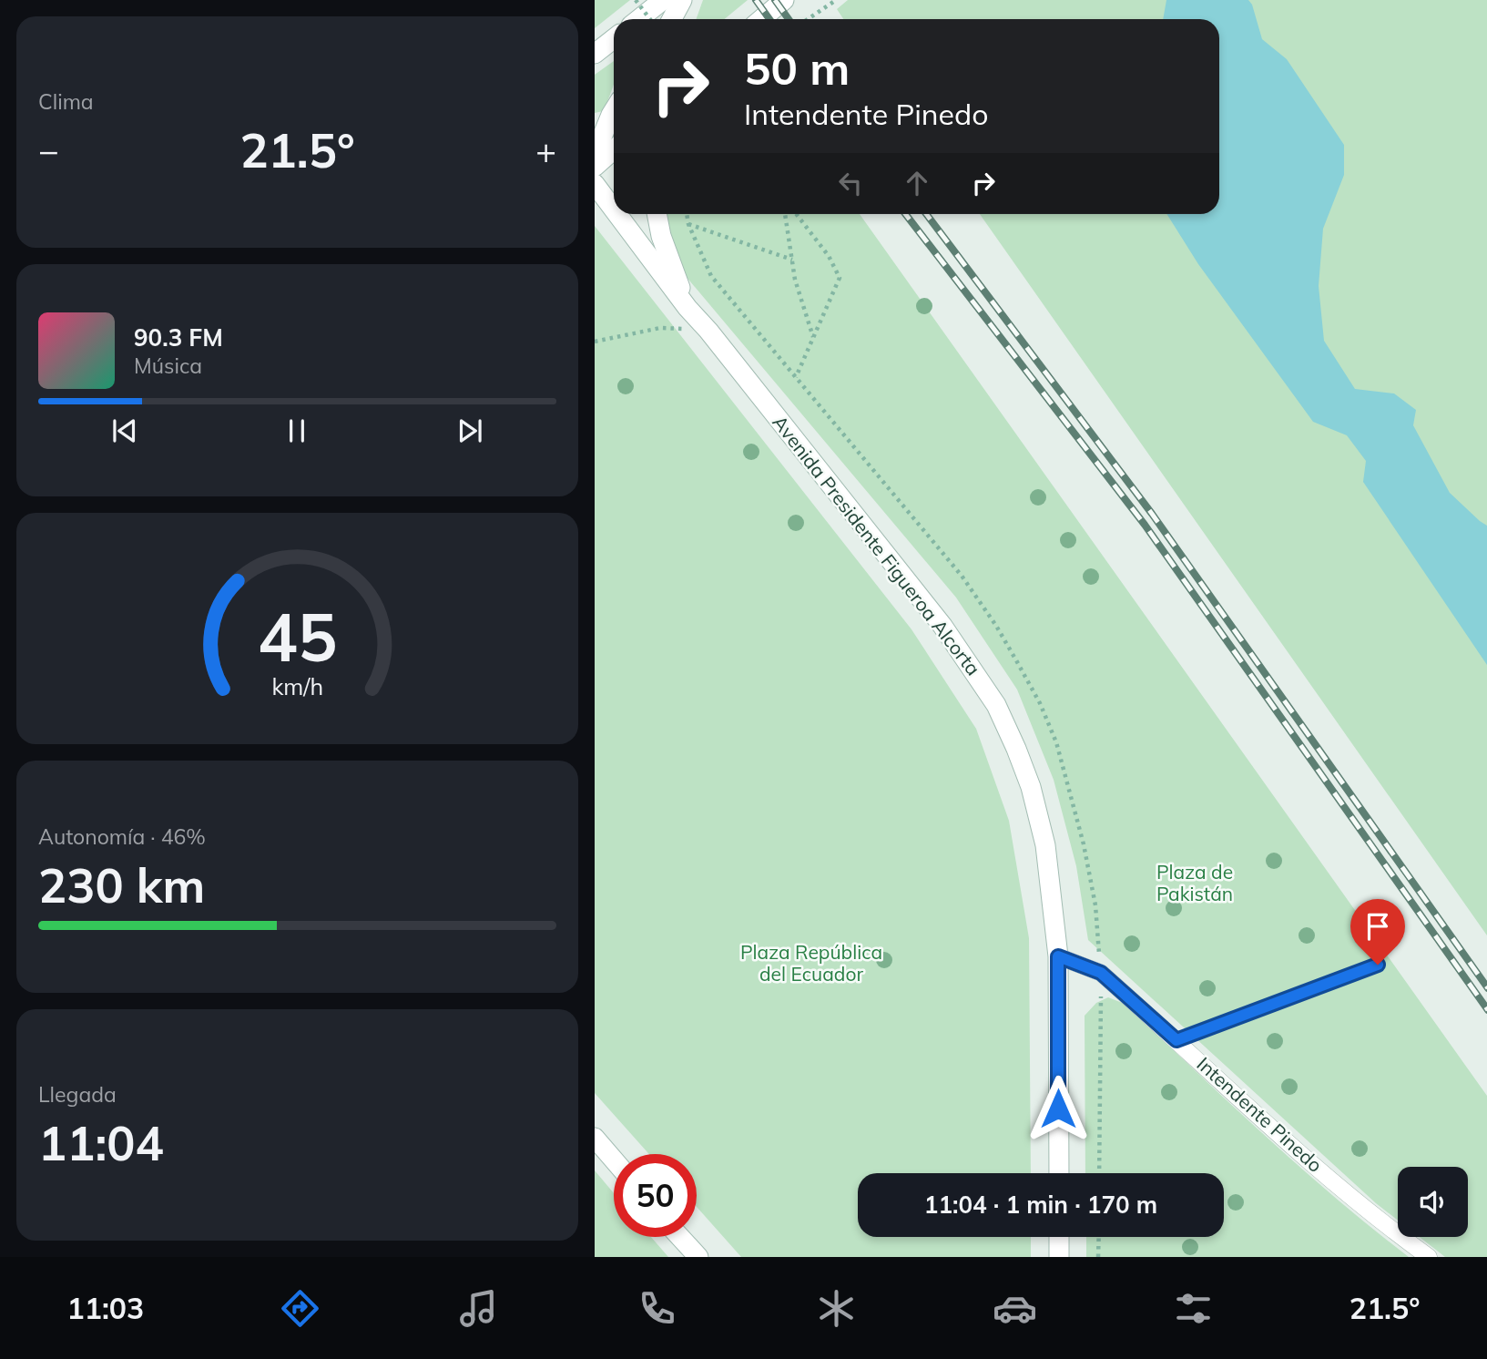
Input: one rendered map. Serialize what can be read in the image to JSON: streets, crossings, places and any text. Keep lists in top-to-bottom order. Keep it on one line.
{"streets":{"main road":["Avenida Presidente Figueroa Alcorta"],"street":["Intendente Pinedo"]},"crossings":[["Avenida Presidente Figueroa Alcorta","Intendente Pinedo"]],"parks":["Plaza de Pakistán","Plaza República del Ecuador"],"page":{"tile":["Clima",["Autonomía · 46%","230 km"],["Llegada","11:04"]],"turn":["50 m","Intendente Pinedo"],"heat":["−","21.5°","+"],"song":["90.3 FM","Música"],"limit":"50","trip":"11:04 · 1 min · 170 m","tabs":["11:03","21.5°"],"gauge":["45","km/h"]}}
